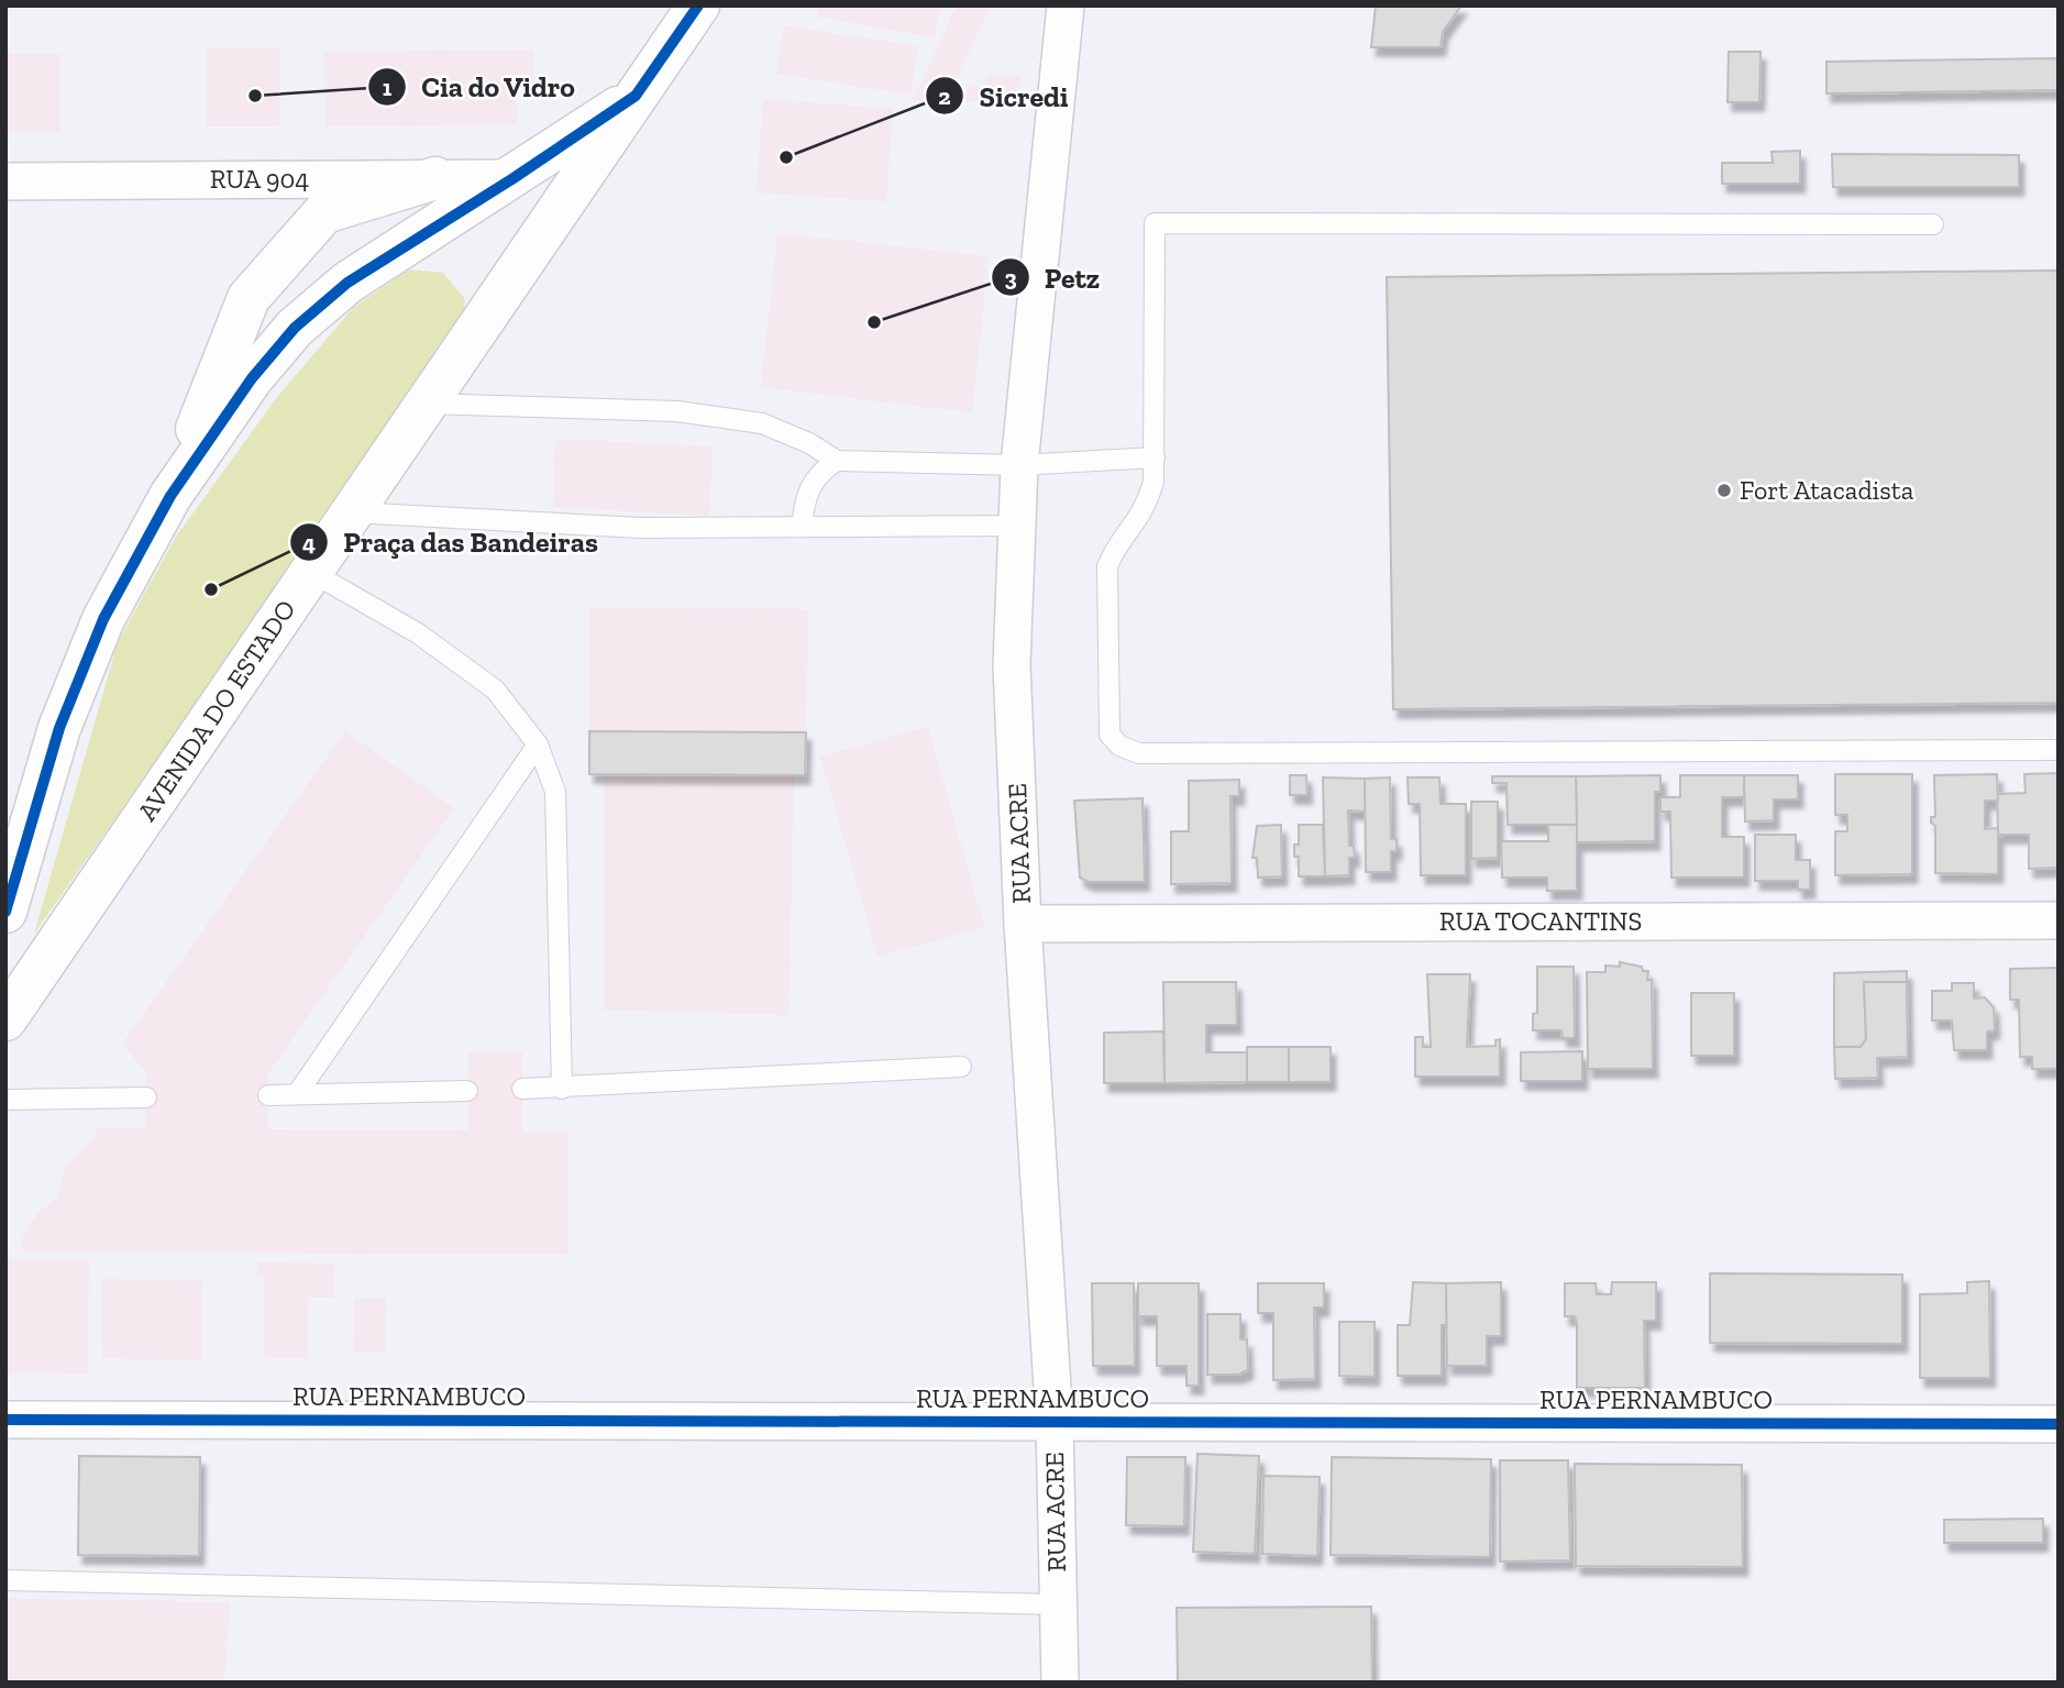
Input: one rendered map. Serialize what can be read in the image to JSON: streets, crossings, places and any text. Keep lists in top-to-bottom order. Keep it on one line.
{"streets":{"main road":["AVENIDA DO ESTADO"],"street":["RUA 904","RUA ACRE","RUA TOCANTINS","RUA PERNAMBUCO"]},"crossings":[["RUA 904","AVENIDA DO ESTADO"],["RUA ACRE","RUA TOCANTINS"],["RUA ACRE","RUA PERNAMBUCO"]],"places":["Cia do Vidro","Sicredi","Petz","Fort Atacadista","Praça das Bandeiras"]}
